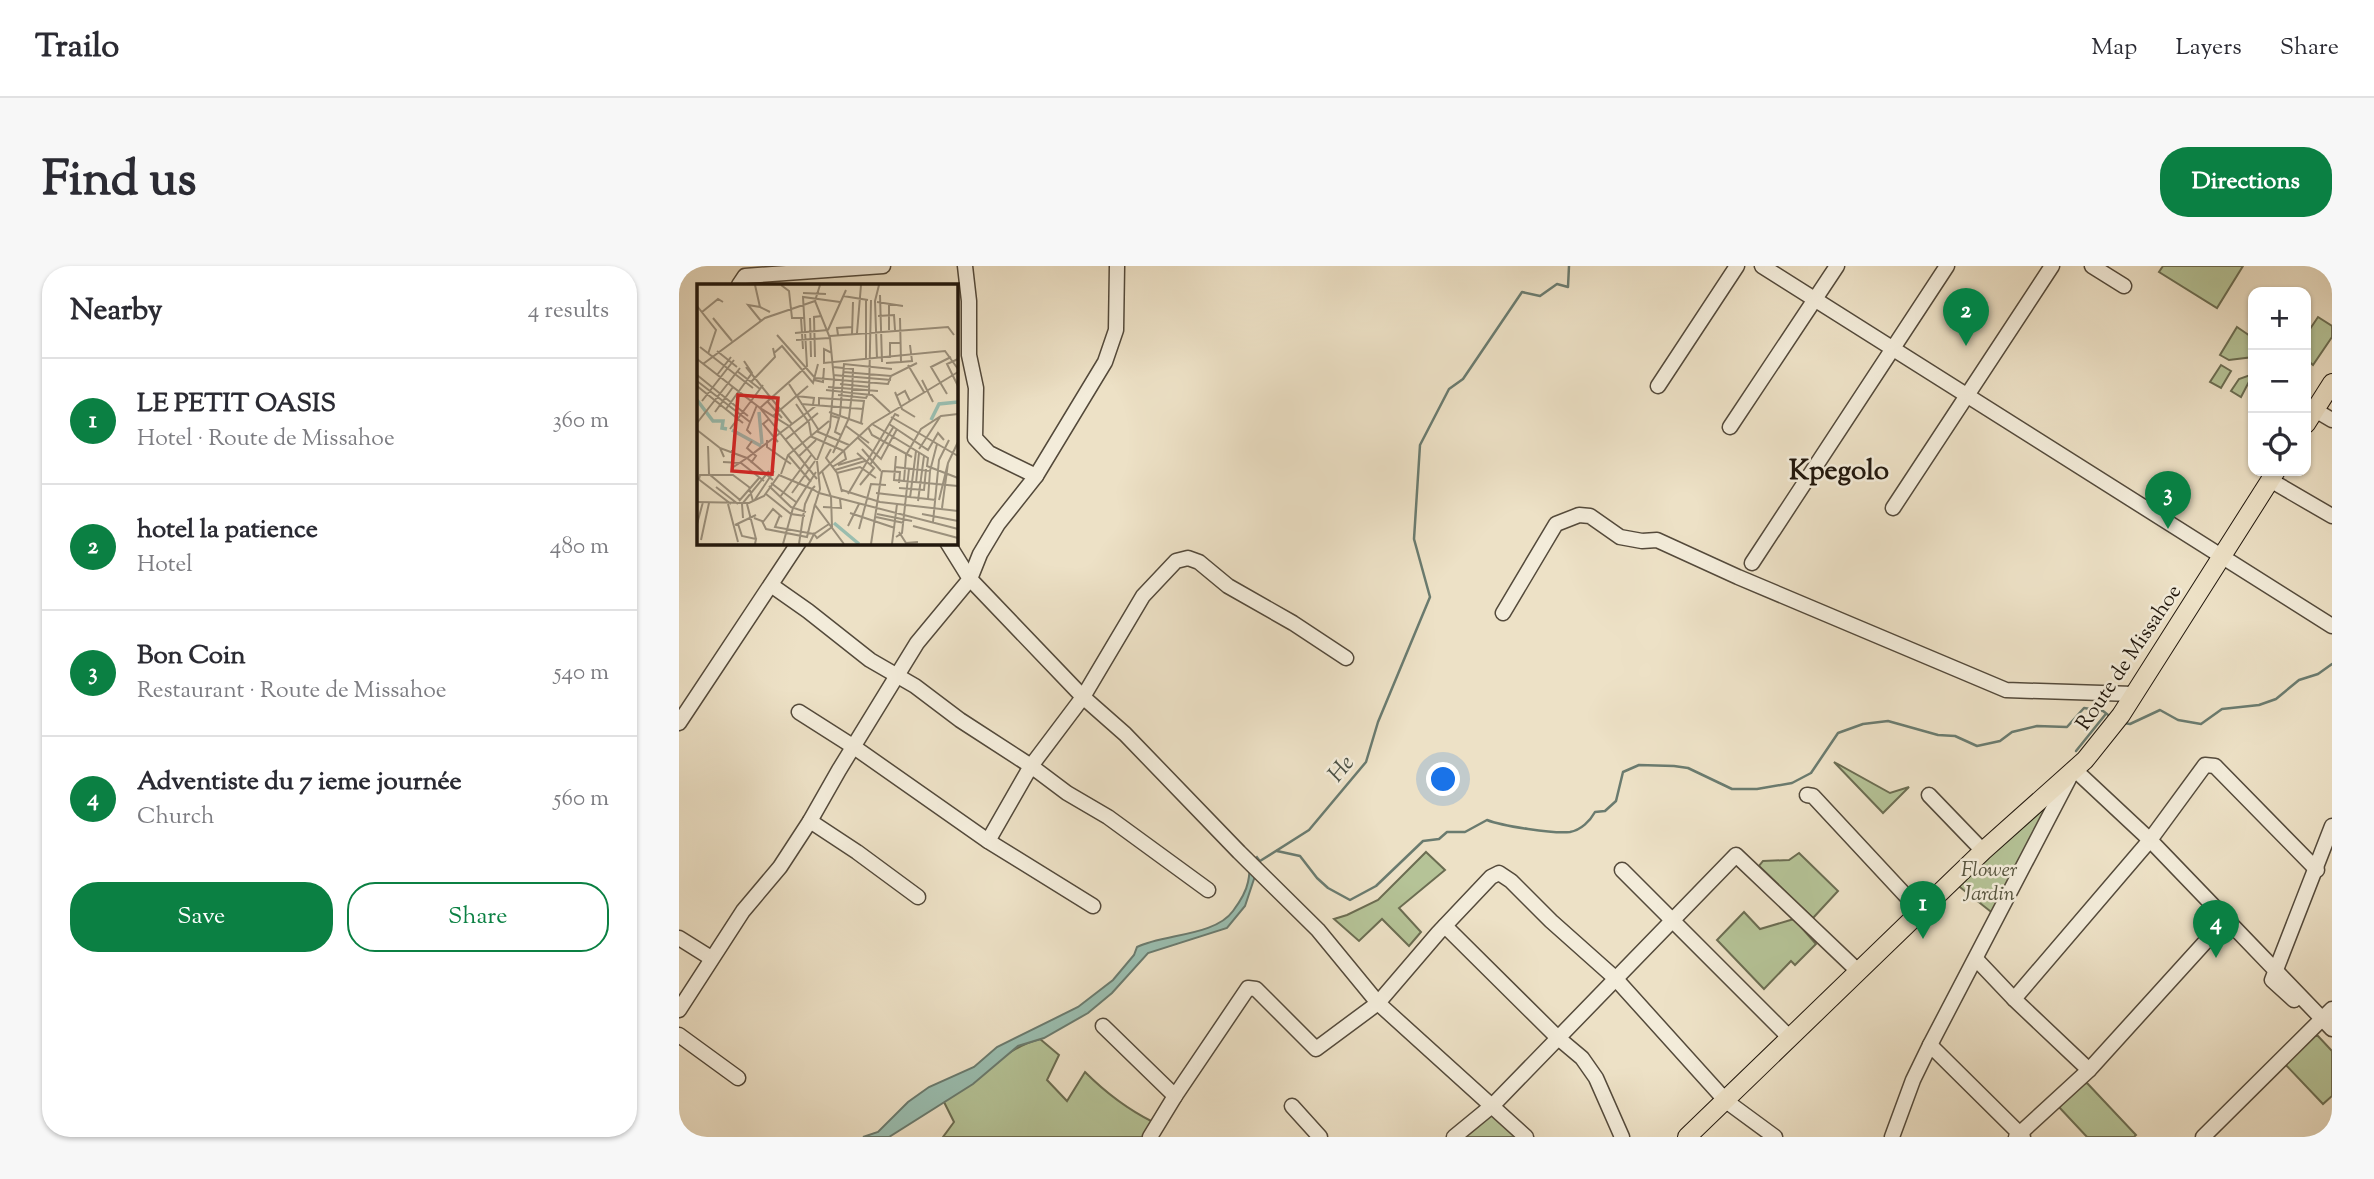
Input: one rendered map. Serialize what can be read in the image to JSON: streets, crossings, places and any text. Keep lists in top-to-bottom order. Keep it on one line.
{"streets":{"main road":["Route de Missahoe"]},"districts":["Kpegolo"],"water":["He"],"parks":["Flower Jardin"],"page":{"header":"Trailo","nav":["Map","Layers","Share"],"title":"Find us","buttons":["Directions",["Save","Share"]],"heading":["Nearby","4 results"],"map_buttons":["+","−"],"pins":["2","3","1","4"],"list":[{"mark":"1","name":"LE PETIT OASIS","note":"Hotel · Route de Missahoe","value":"360 m"},{"mark":"2","name":"hotel la patience","note":"Hotel","value":"480 m"},{"mark":"3","name":"Bon Coin","note":"Restaurant · Route de Missahoe","value":"540 m"},{"mark":"4","name":"Adventiste du 7 ieme journée","note":"Church","value":"560 m"}]}}
